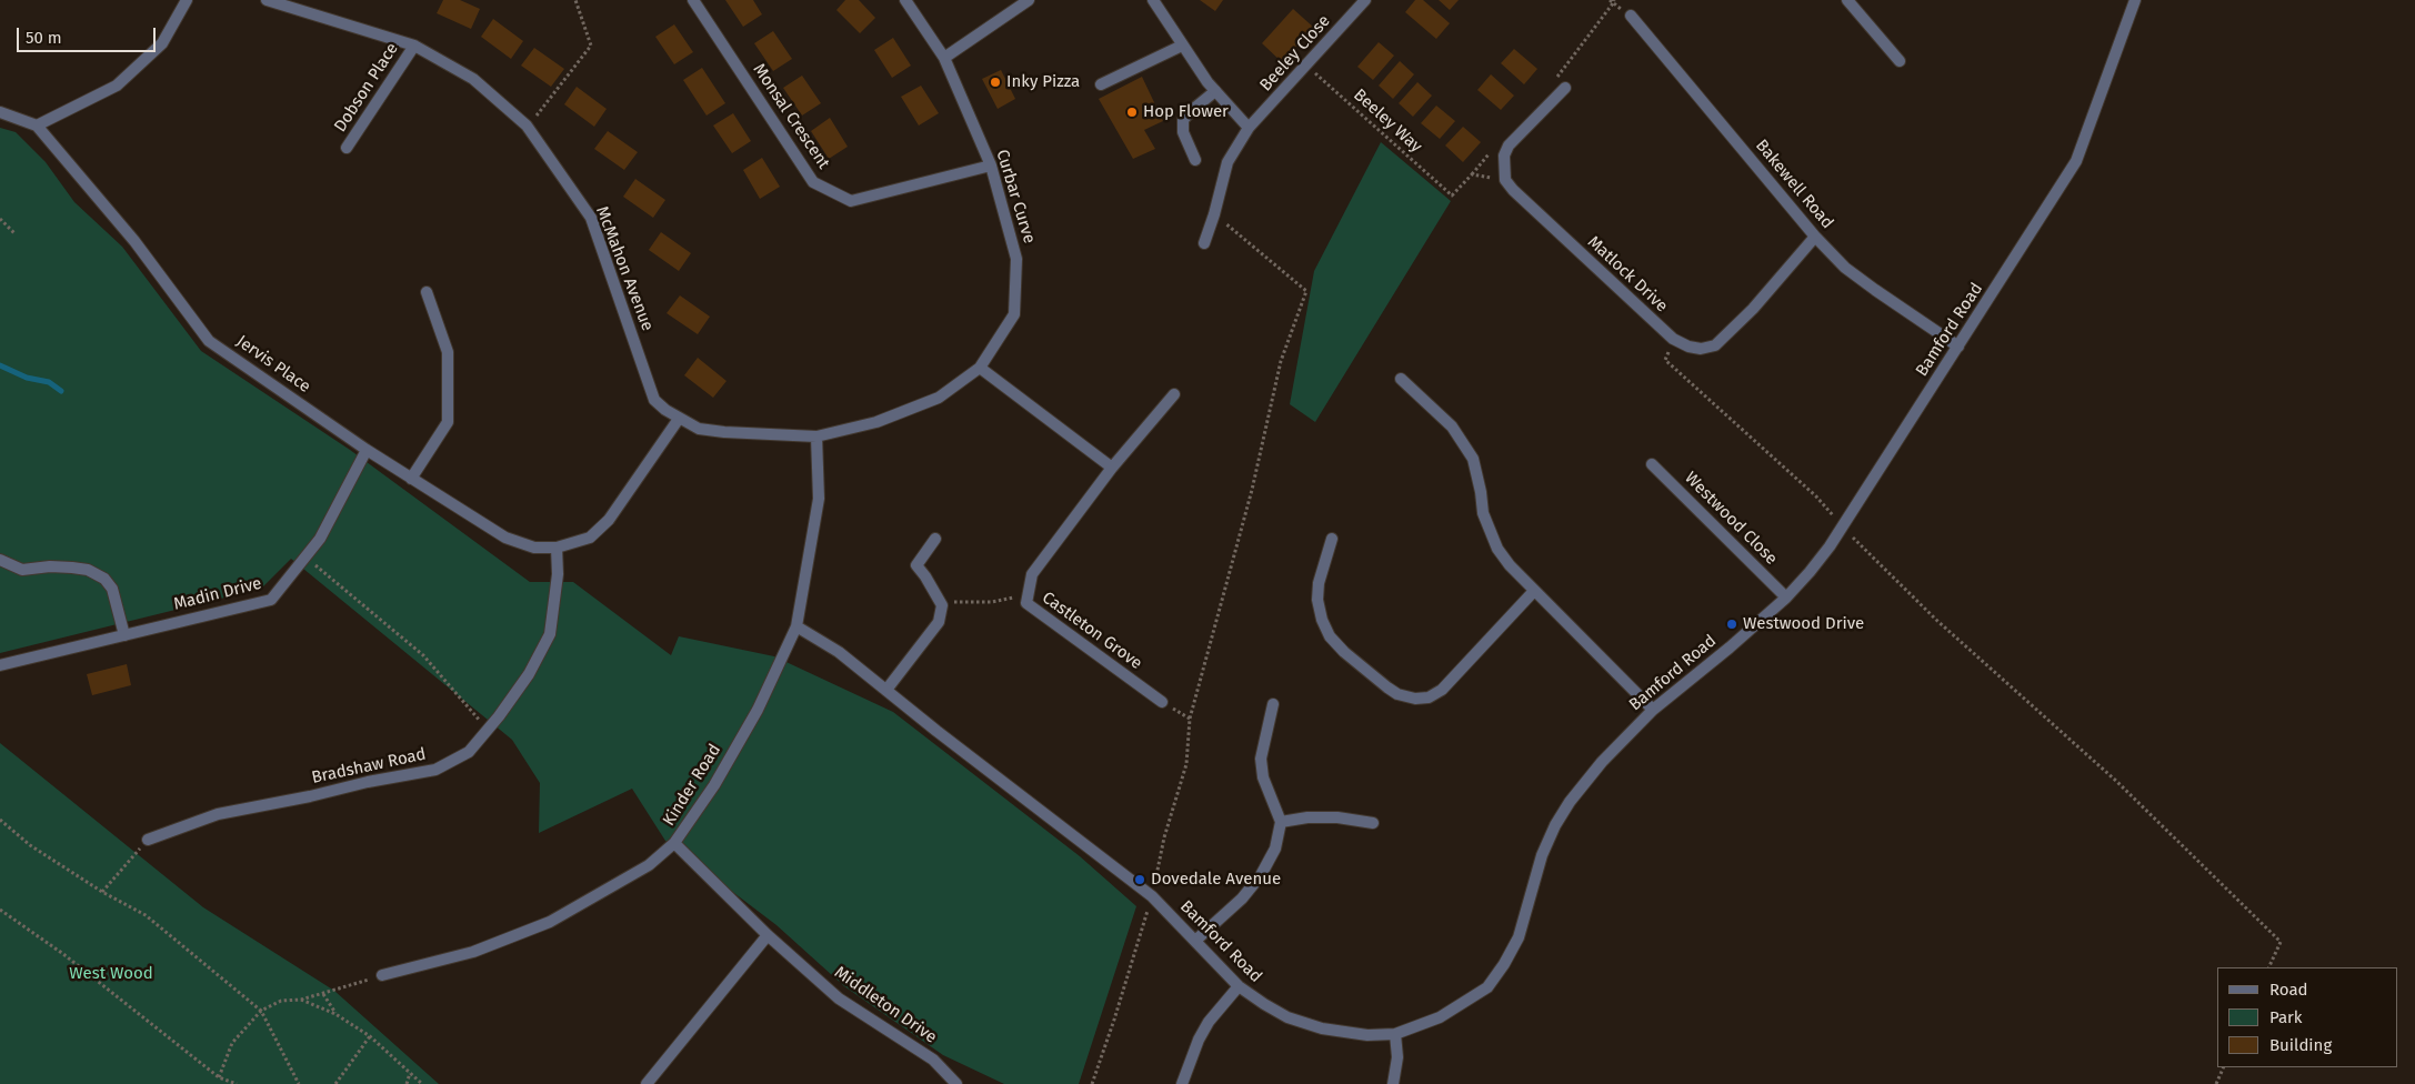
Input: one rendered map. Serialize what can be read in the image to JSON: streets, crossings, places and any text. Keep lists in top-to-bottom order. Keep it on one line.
{"streets":{"street":["Beeley Close","Dobson Place","Monsal Crescent","Bakewell Road","Curbar Curve","McMahon Avenue","Matlock Drive","Bamford Road","Jervis Place","Westwood Close","Madin Drive","Castleton Grove","Bradshaw Road","Kinder Road","Middleton Drive"],"path":["Beeley Way"]},"crossings":[["Beeley Close","Beeley Way"],["Dobson Place","McMahon Avenue"],["Monsal Crescent","Curbar Curve"],["Beeley Way","Matlock Drive"],["Bakewell Road","Matlock Drive"],["Bakewell Road","Bamford Road"],["Curbar Curve","McMahon Avenue"],["Curbar Curve","Kinder Road"],["McMahon Avenue","Kinder Road"],["Bamford Road","Westwood Close"],["Jervis Place","Madin Drive"],["Jervis Place","Bradshaw Road"],["Kinder Road","Middleton Drive"]],"parks":["West Wood"],"places":["Inky Pizza","Hop Flower","Westwood Drive","Dovedale Avenue"],"legend":["Road","Park","Building"],"scale_bar":"50 m"}
